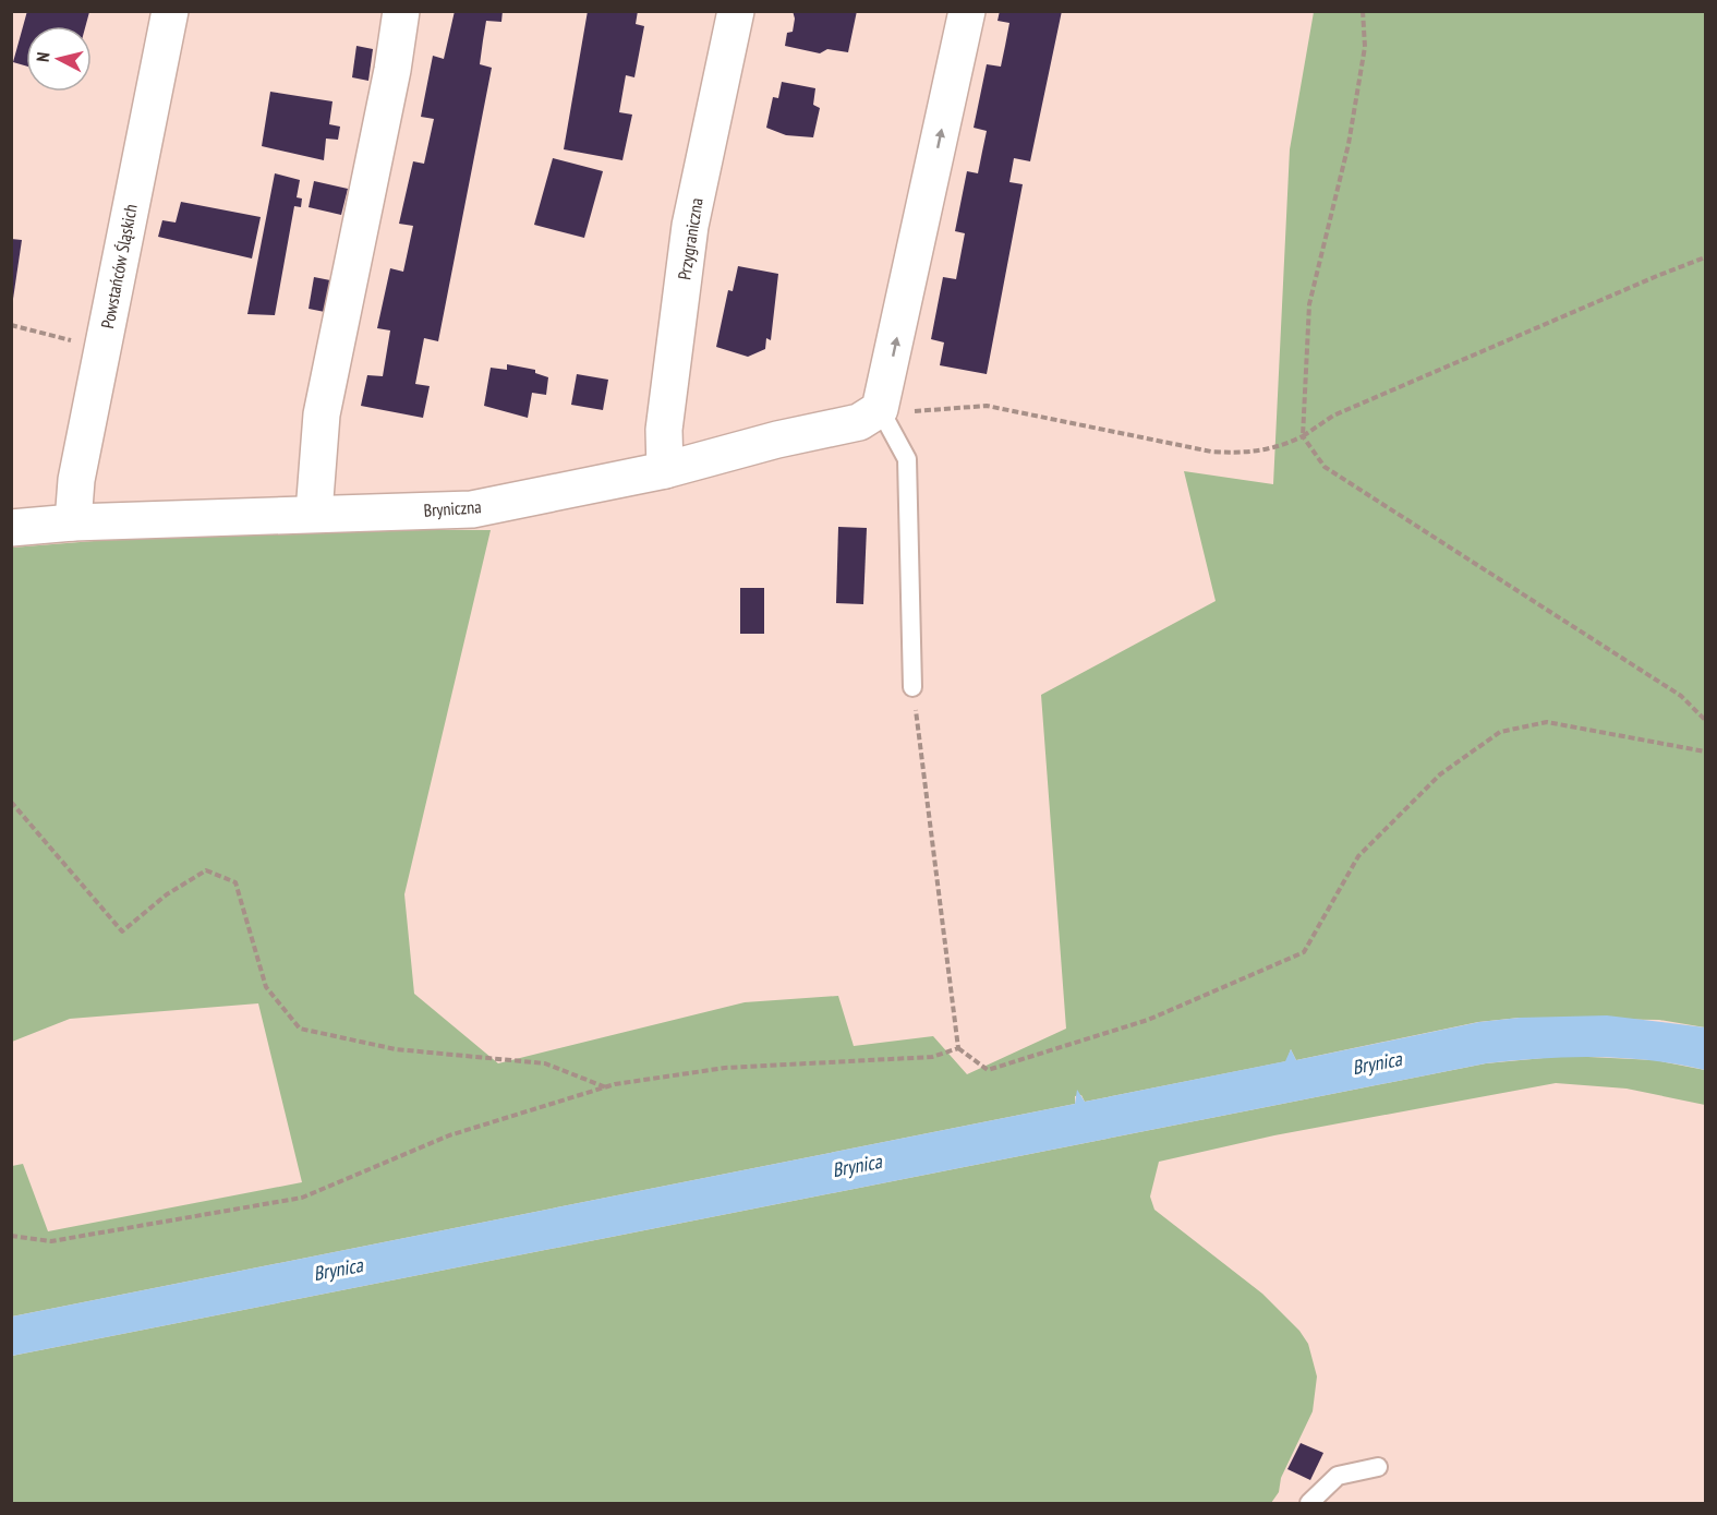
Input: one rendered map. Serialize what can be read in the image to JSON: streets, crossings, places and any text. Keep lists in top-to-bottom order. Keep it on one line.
{"streets":{"street":["Przygraniczna","Powstańców Śląskich","Bryniczna"]},"crossings":[["Przygraniczna","Bryniczna"],["Powstańców Śląskich","Bryniczna"]],"water":["Brynica"],"north":"left"}
